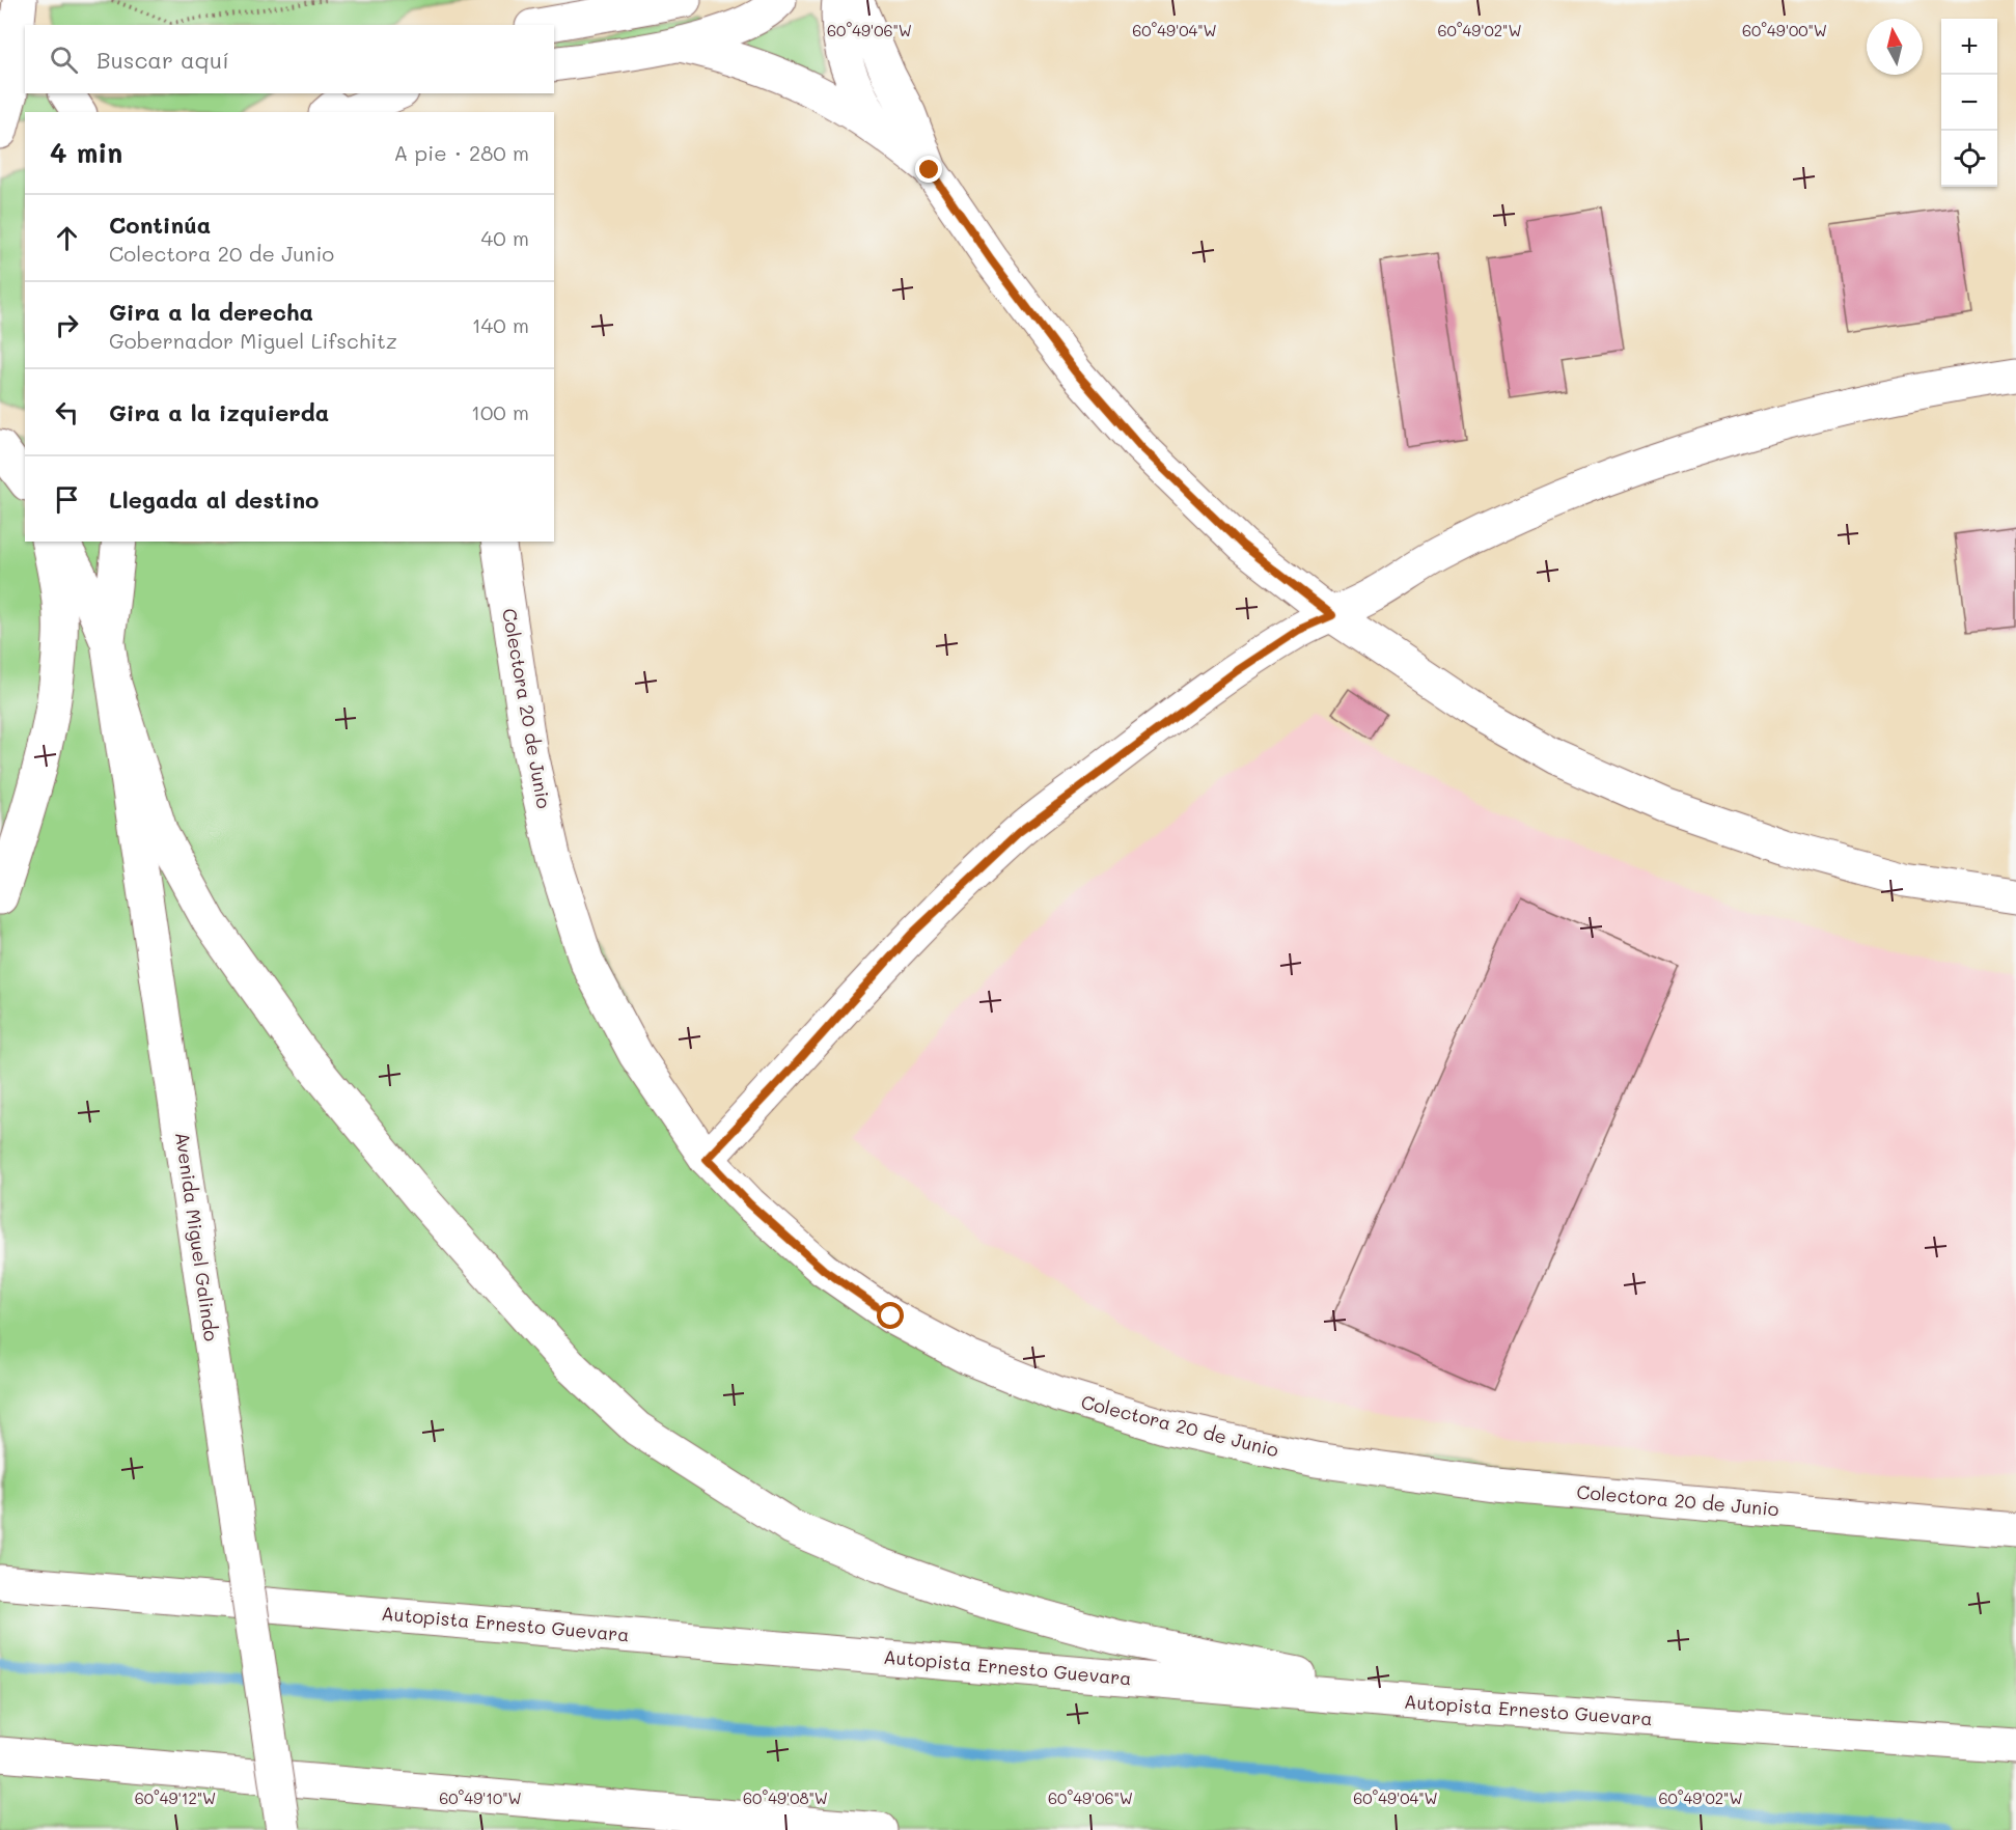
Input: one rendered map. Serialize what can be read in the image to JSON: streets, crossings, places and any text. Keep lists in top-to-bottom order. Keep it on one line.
{"streets":{"main road":["Colectora 20 de Junio","Avenida Miguel Galindo","Autopista Ernesto Guevara"]},"north":"top","page":{"map_buttons":["+","−"],"search":"Buscar aquí","heading":["4 min","A pie · 280 m"],"list":[["Continúa","Colectora 20 de Junio","40 m"],["Gira a la derecha","Gobernador Miguel Lifschitz","140 m"],["Gira a la izquierda","100 m"],"Llegada al destino"]},"coordinates":["60°49'06\"W","60°49'04\"W","60°49'02\"W","60°49'00\"W","60°49'12\"W","60°49'10\"W","60°49'08\"W"]}
